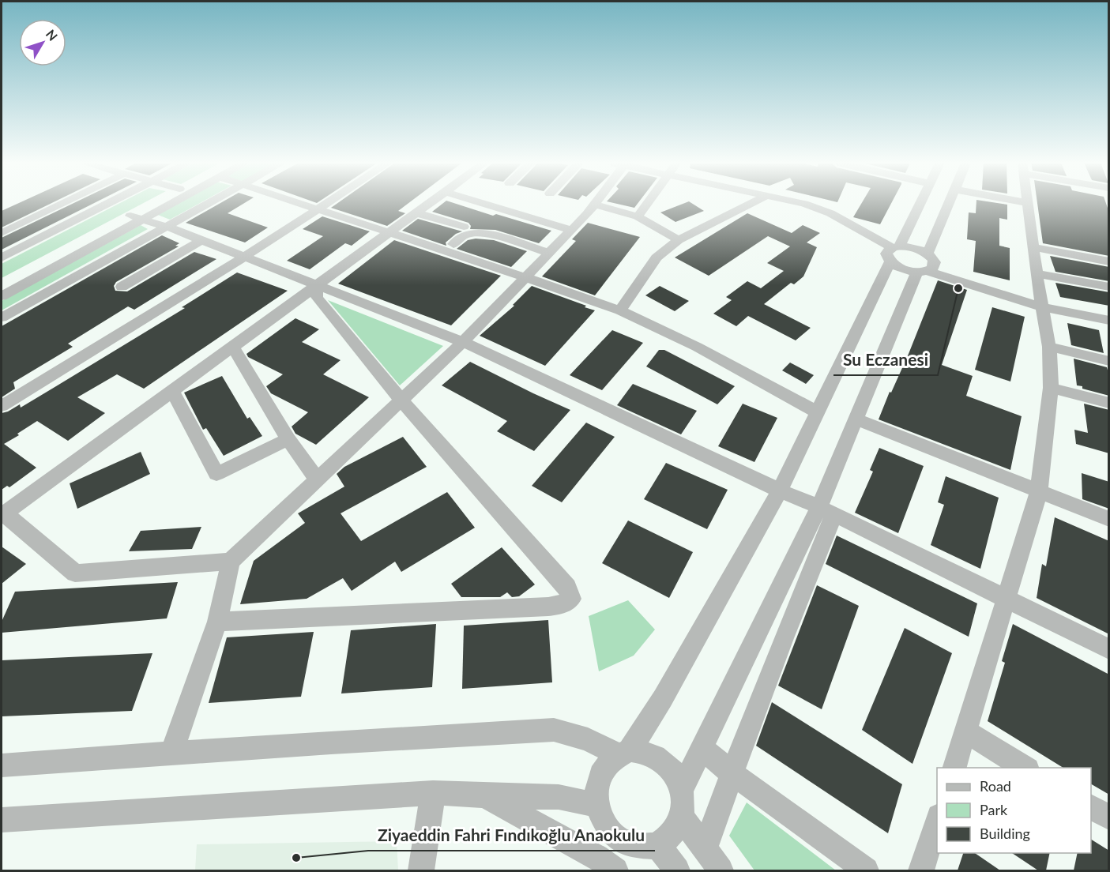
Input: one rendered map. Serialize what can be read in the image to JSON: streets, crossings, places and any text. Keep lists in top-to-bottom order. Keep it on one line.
{"places":["Su Eczanesi","Ziyaeddin Fahri Fındıkoğlu Anaokulu"],"legend":["Road","Park","Building"],"north":"top right"}
